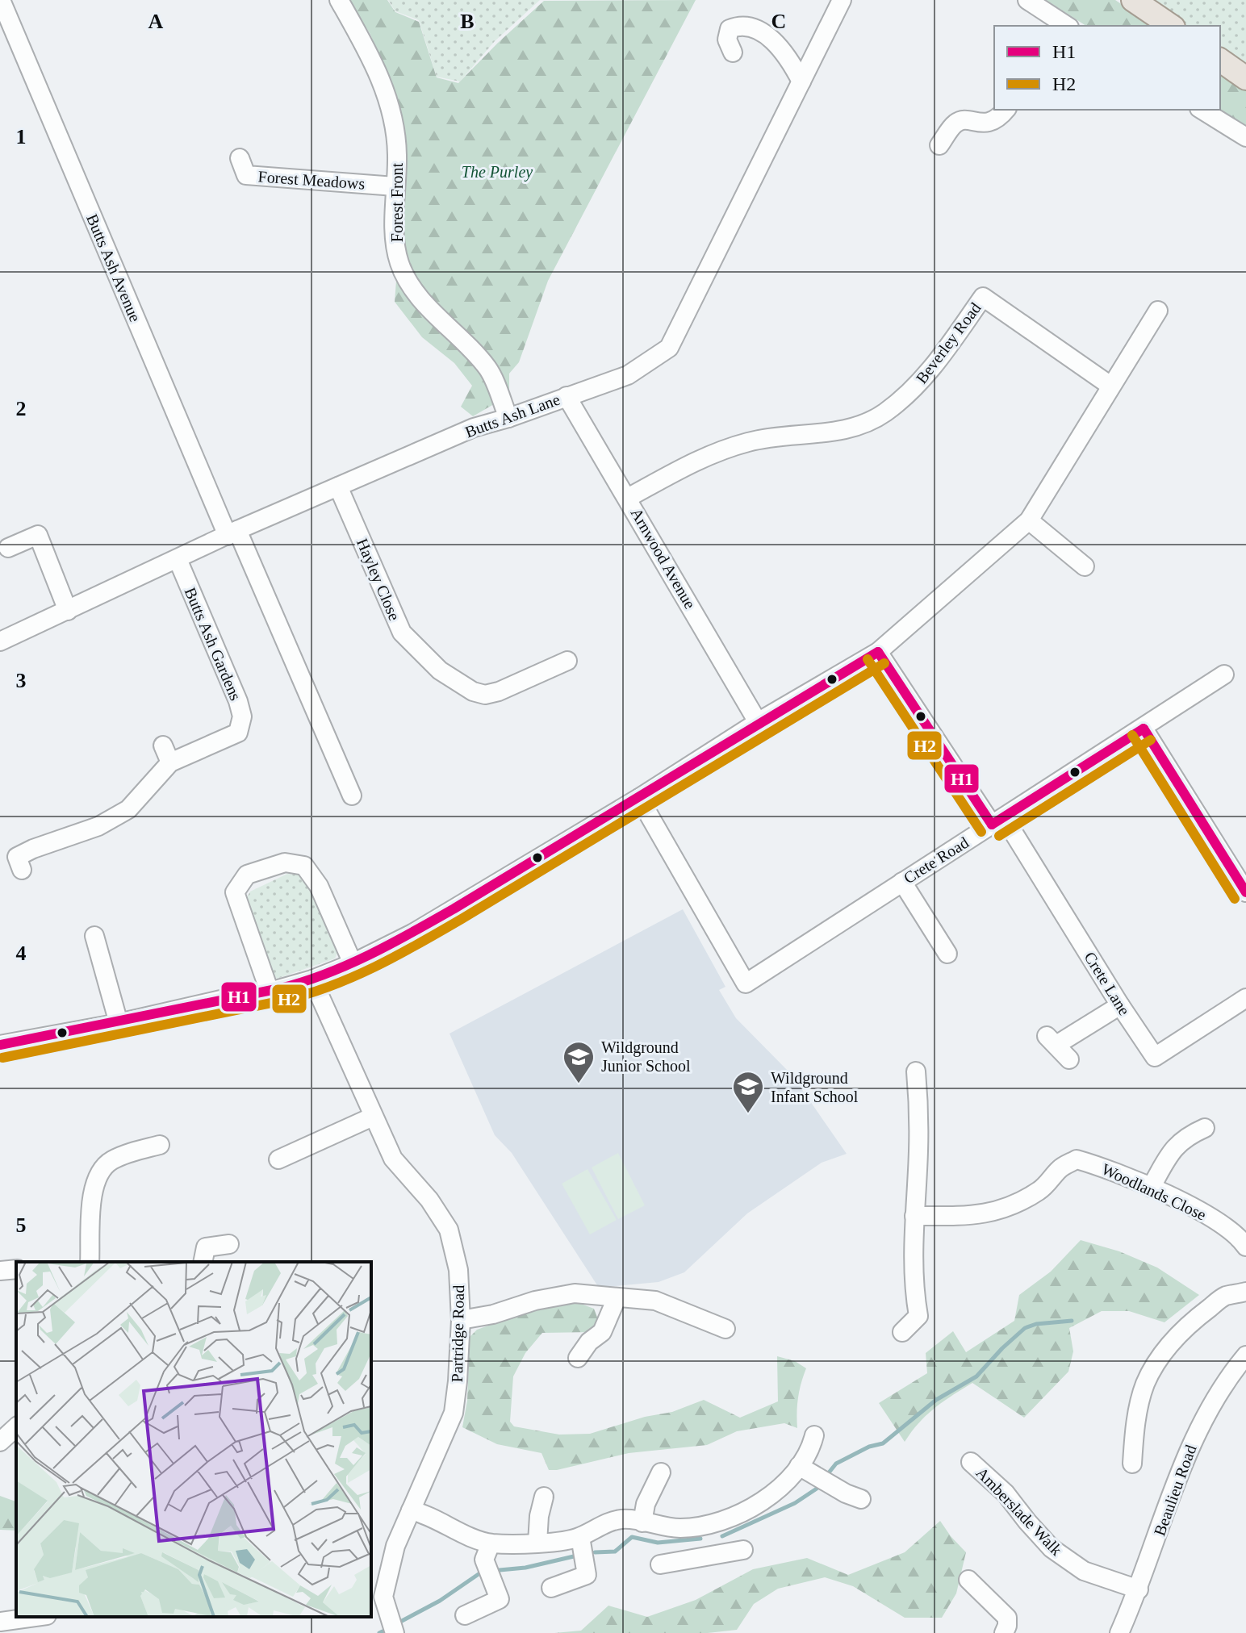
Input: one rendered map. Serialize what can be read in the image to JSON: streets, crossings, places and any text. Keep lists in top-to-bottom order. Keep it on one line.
{"streets":{"street":["Forest Meadows","Forest Front","Butts Ash Avenue","Beverley Road","Butts Ash Lane","Arnwood Avenue","Hayley Close","Butts Ash Gardens","Crete Road","Crete Lane","Woodlands Close","Partridge Road","Beaulieu Road","Amberslade Walk"]},"crossings":[["Forest Meadows","Forest Front"],["Forest Front","Butts Ash Lane"],["Butts Ash Avenue","Butts Ash Lane"],["Beverley Road","Arnwood Avenue"],["Butts Ash Lane","Arnwood Avenue"],["Butts Ash Lane","Hayley Close"],["Butts Ash Lane","Butts Ash Gardens"],["Crete Road","Crete Lane"],["Beaulieu Road","Amberslade Walk"]],"parks":["The Purley"],"places":{"school or university":["Wildground Junior School","Wildground Infant School"]},"lines":["transit line H1","transit line H2"],"legend":["H1","H2"],"grid":{"columns":["A","B","C"],"rows":["1","2","3","4","5"]}}
